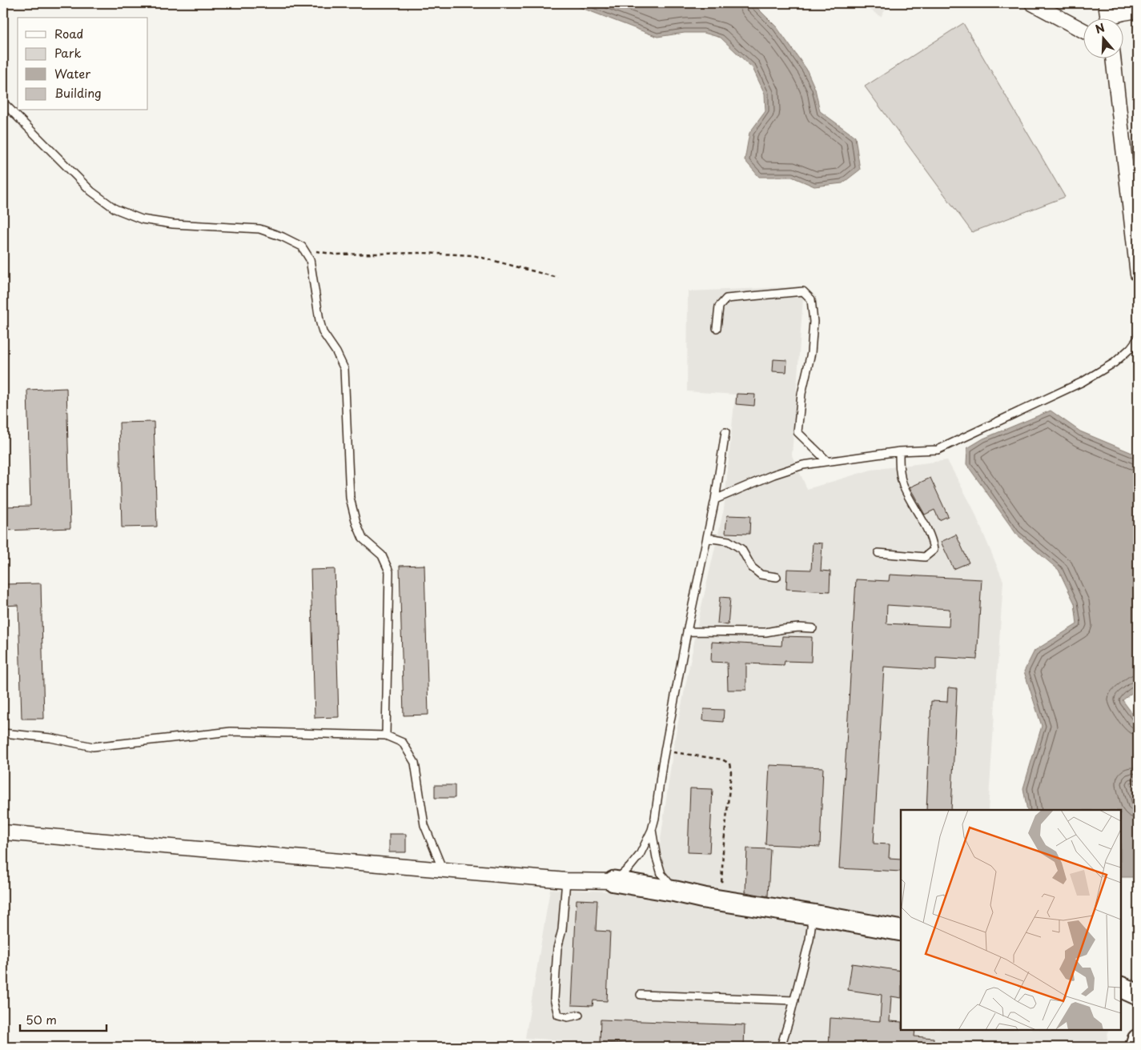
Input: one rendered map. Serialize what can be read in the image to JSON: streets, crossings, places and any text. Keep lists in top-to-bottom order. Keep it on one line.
{"legend":["Road","Park","Water","Building"],"scale_bar":"50 m","north":"top"}
